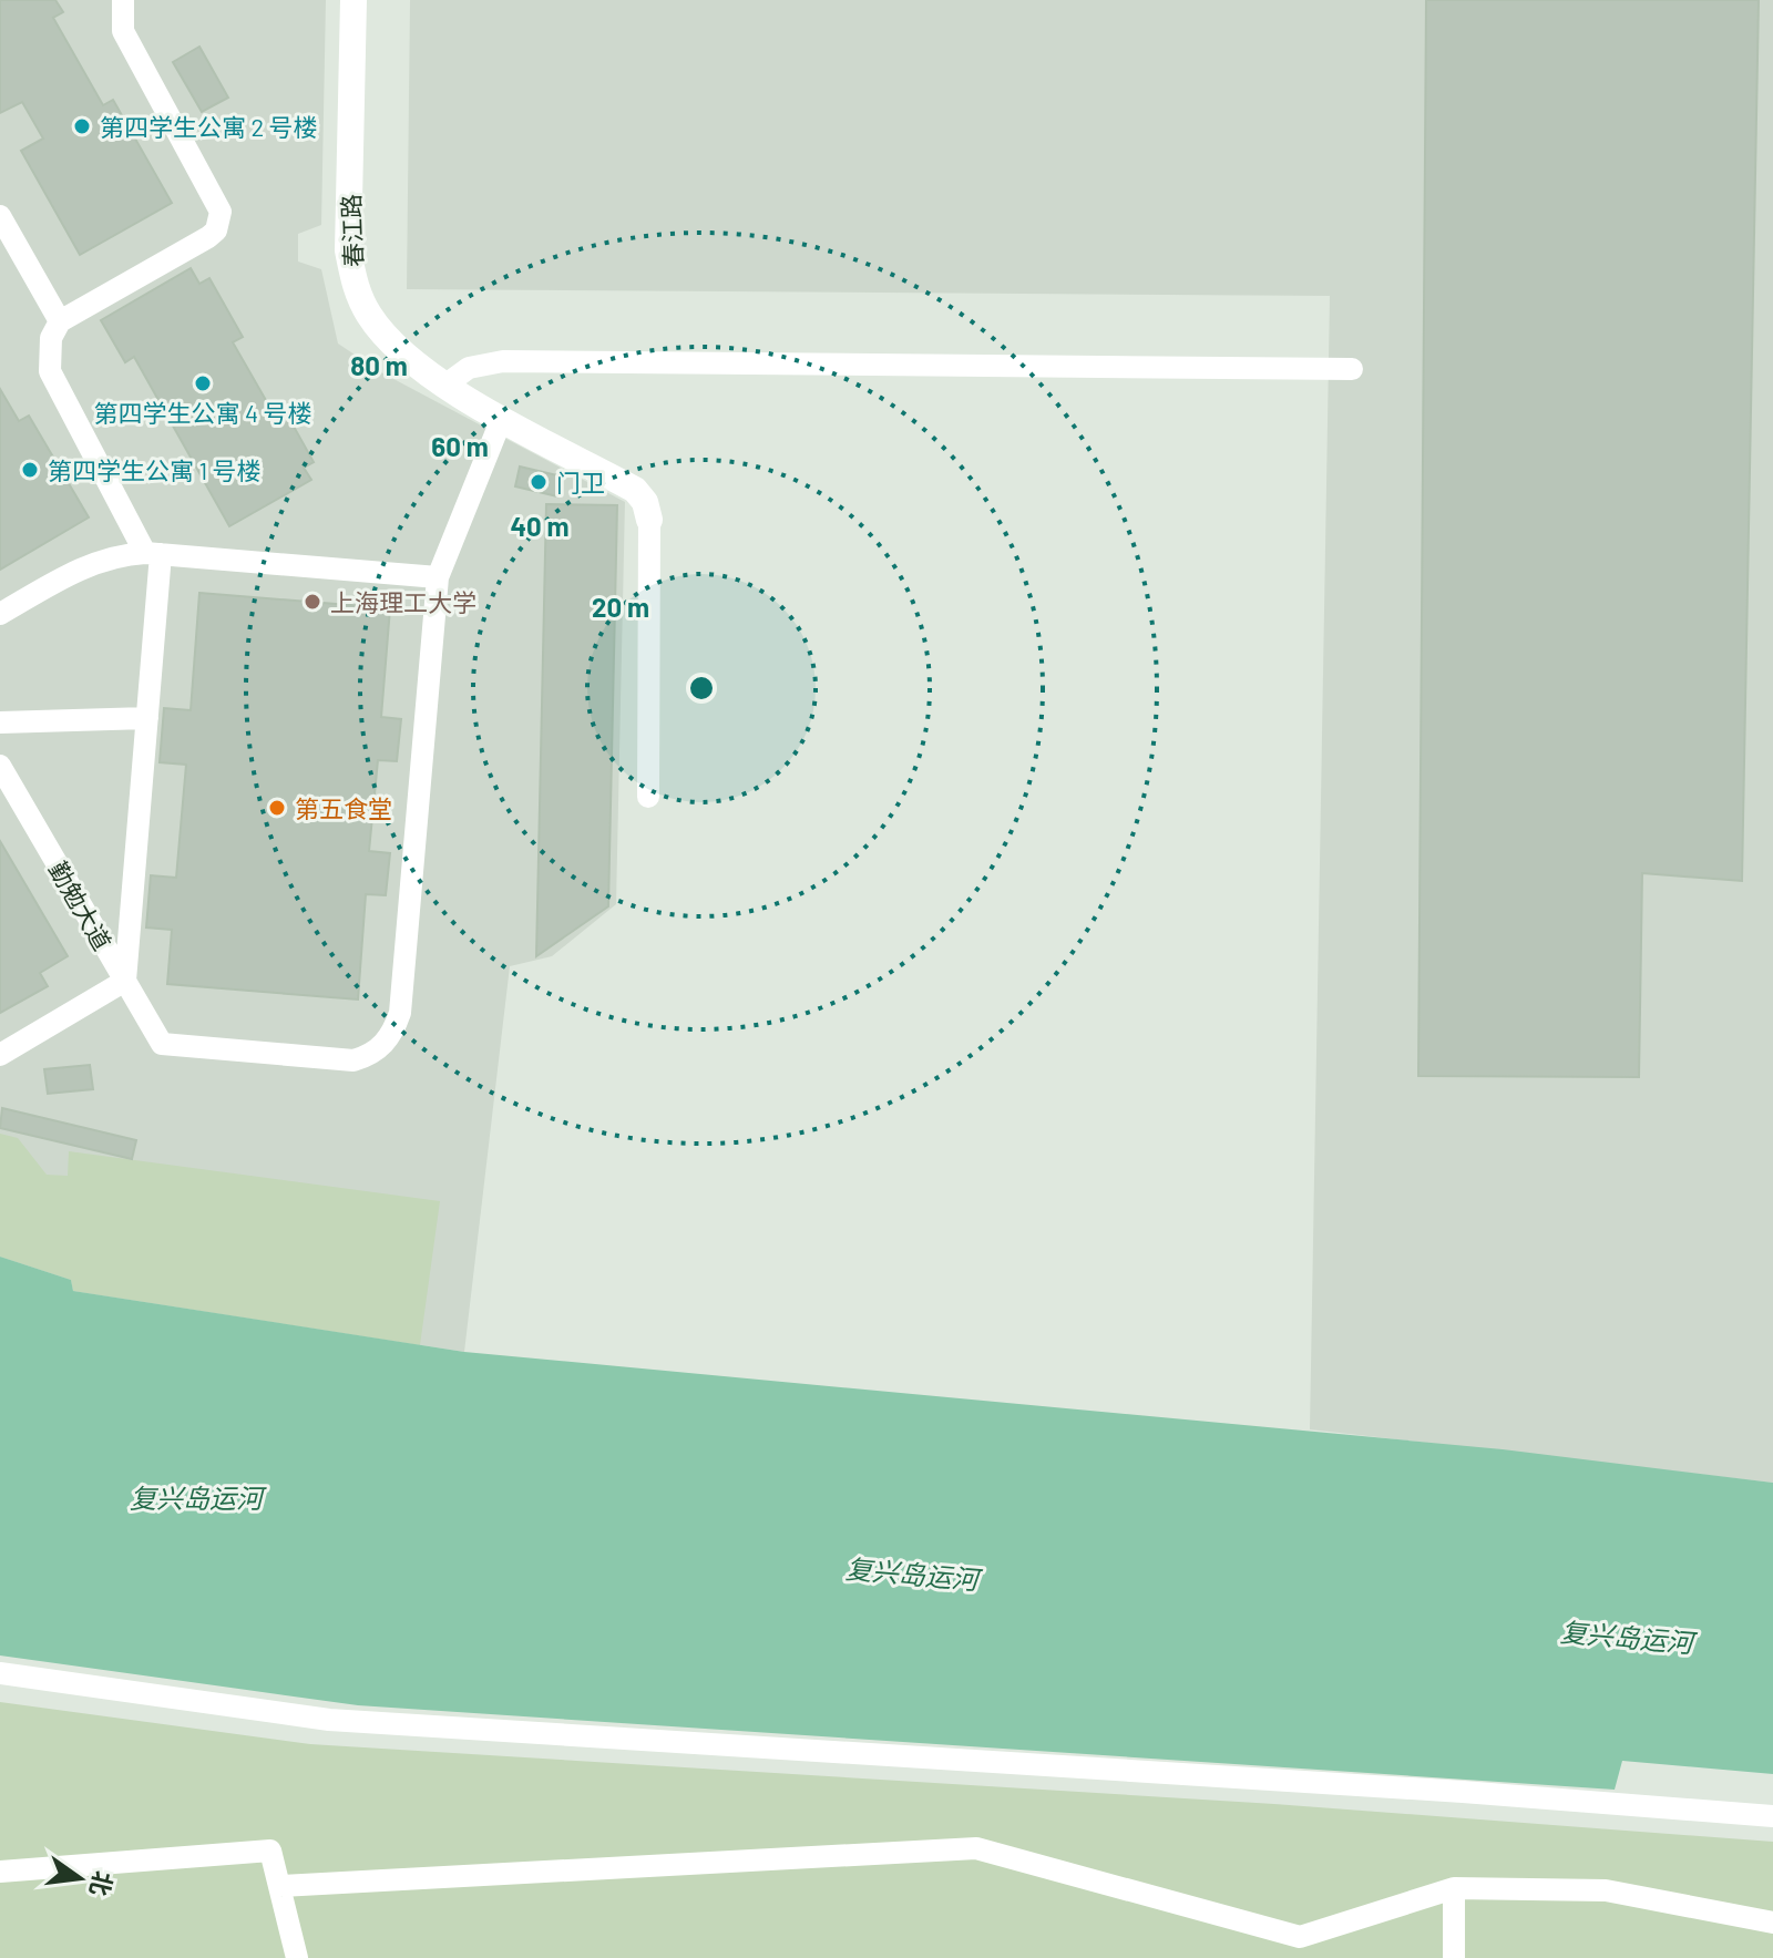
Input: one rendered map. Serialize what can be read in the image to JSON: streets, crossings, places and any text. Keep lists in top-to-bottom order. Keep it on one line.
{"streets":{"street":["春江路"],"lane":["勤勉大道"]},"water":["复兴岛运河"],"places":["第四学生公寓 2 号楼","第四学生公寓 4 号楼","第四学生公寓 1 号楼","门卫","上海理工大学","第五食堂"],"north":"right","rings":["80 m","60 m","40 m","20 m"]}
